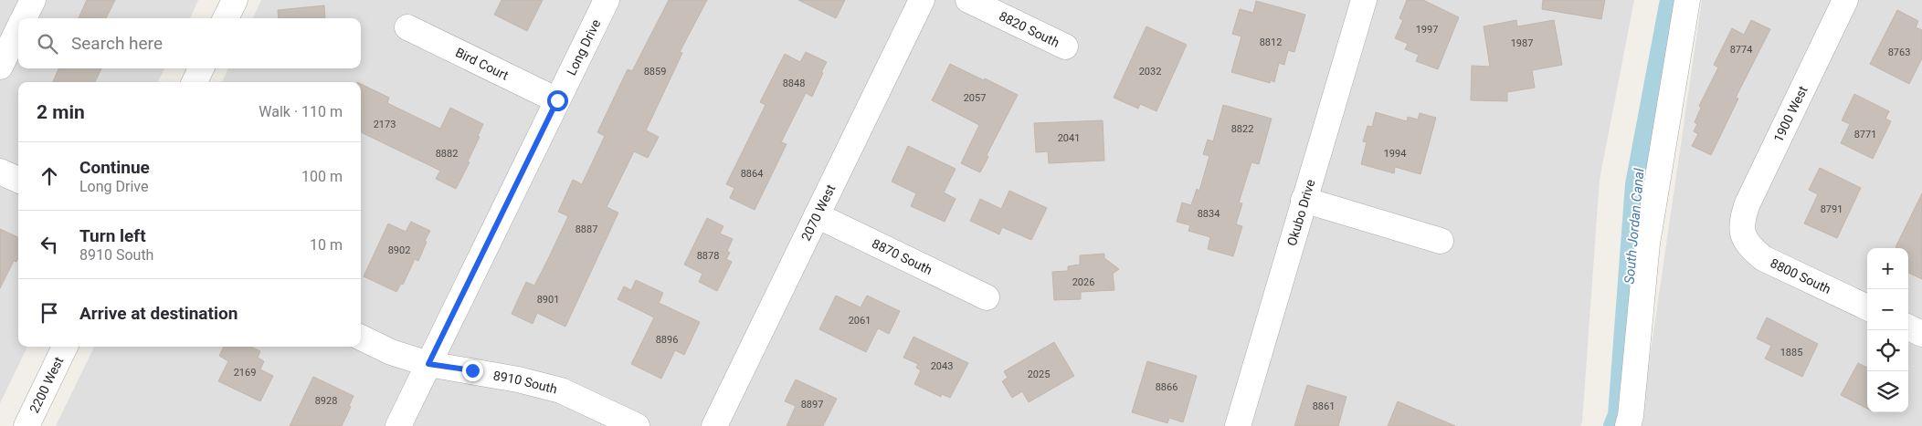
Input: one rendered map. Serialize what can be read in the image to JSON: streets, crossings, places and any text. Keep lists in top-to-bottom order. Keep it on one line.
{"streets":{"street":["8820 South","Long Drive","Bird Court","1900 West","2070 West","Okubo Drive","8870 South","8800 South","8910 South","2200 West"]},"crossings":[["Long Drive","Bird Court"],["Long Drive","8910 South"],["1900 West","8800 South"],["2070 West","8870 South"]],"water":["South Jordan Canal"],"house_numbers":["1997","8812","1987","8774","8763","8859","2032","8848","2057","2173","8822","8771","2041","8882","1994","8864","8791","8834","8887","8902","8878","2026","8901","2061","8896","1885","2043","2169","2025","8866","8928","8897","8861"],"page":{"search":"Search here","heading":["2 min","Walk · 110 m"],"list":[["Continue","Long Drive","100 m"],["Turn left","8910 South","10 m"],"Arrive at destination"],"map_buttons":["+","−"]}}
